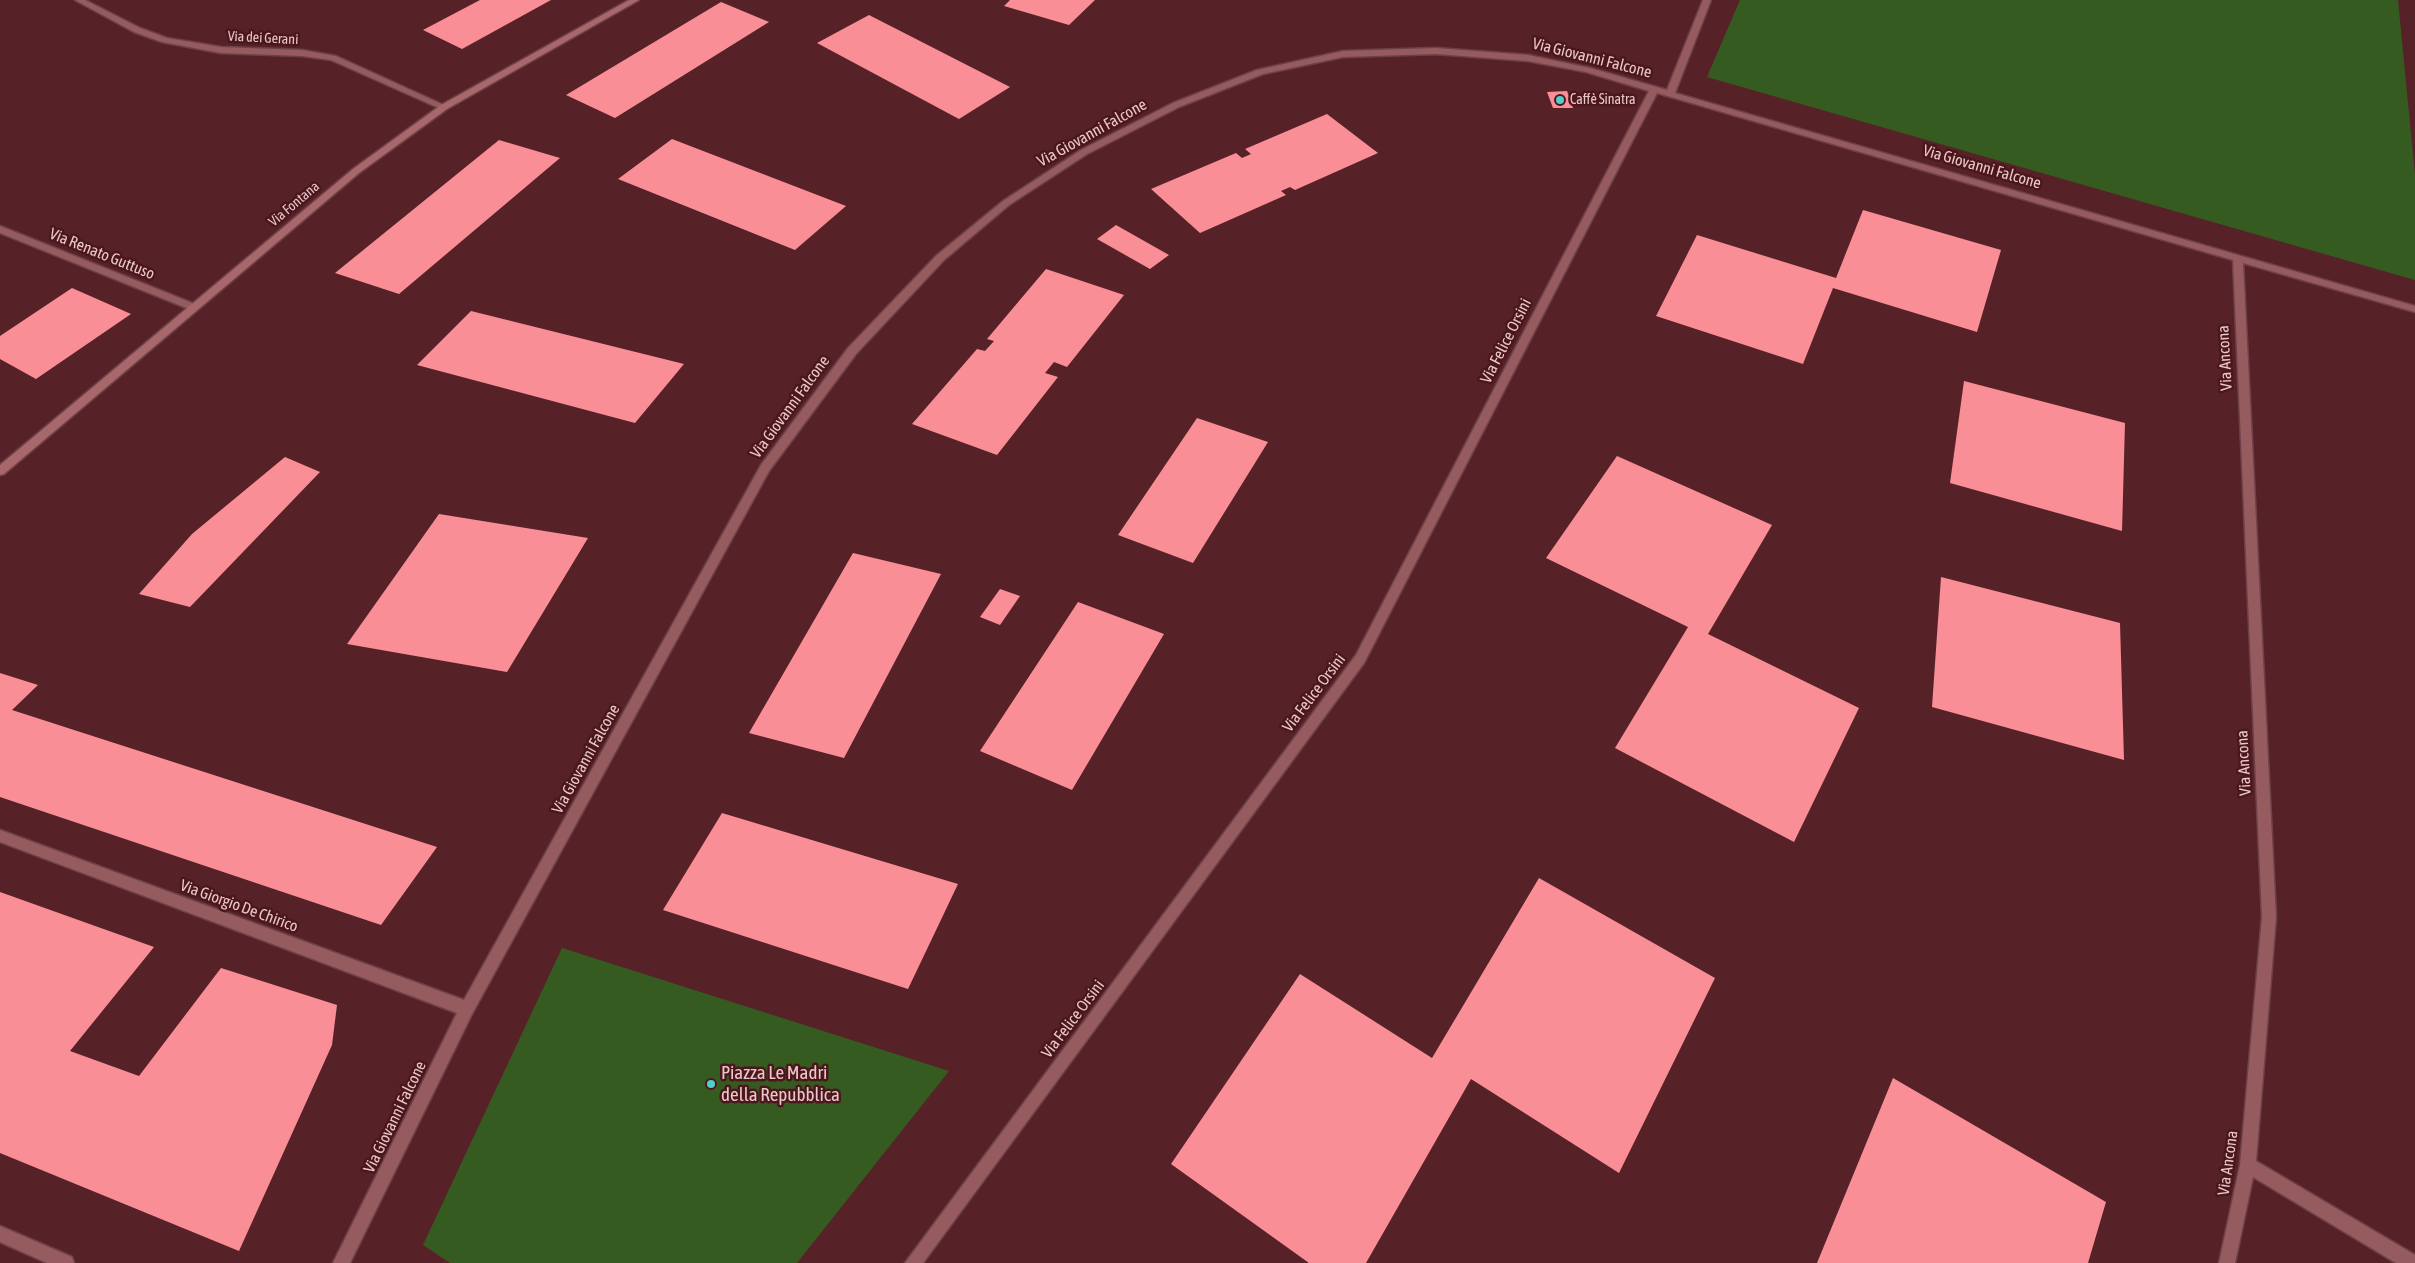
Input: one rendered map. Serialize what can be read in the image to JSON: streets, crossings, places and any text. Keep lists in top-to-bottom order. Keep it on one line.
{"streets":{"street":["Via dei Gerani","Via Giovanni Falcone","Via Fontana","Via Renato Guttuso","Via Felice Orsini","Via Ancona","Via Giorgio De Chirico"]},"crossings":[["Via dei Gerani","Via Fontana"],["Via Giovanni Falcone","Via Felice Orsini"],["Via Giovanni Falcone","Via Ancona"],["Via Giovanni Falcone","Via Giorgio De Chirico"],["Via Fontana","Via Renato Guttuso"]],"places":["Caffè Sinatra","Piazza Le Madri della Repubblica"]}
